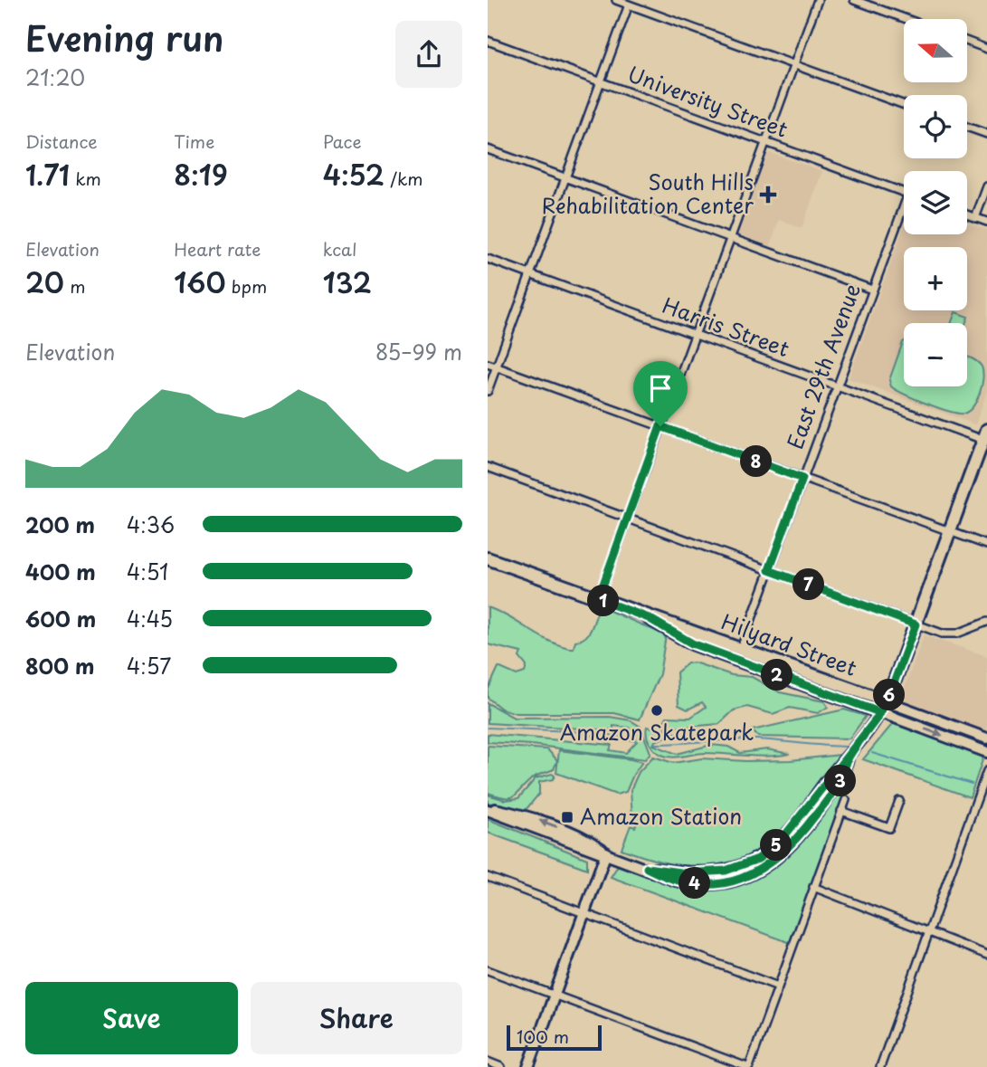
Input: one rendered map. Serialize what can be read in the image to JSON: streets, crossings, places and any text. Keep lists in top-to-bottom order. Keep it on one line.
{"streets":{"main road":["Hilyard Street"],"street":["University Street","Harris Street","East 29th Avenue"]},"crossings":[["Harris Street","East 29th Avenue"],["East 29th Avenue","Hilyard Street"]],"places":{"health":["South Hills Rehabilitation Center"],"other":["Amazon Skatepark"],"transit":["Amazon Station"]},"scale_bar":"100 m","north":"left","page":{"heading":["Evening run","21:20"],"map_buttons":["+","−"],"stats":[["Distance","1.71 km"],["Time","8:19"],["Pace","4:52 /km"],["Elevation","20 m"],["Heart rate","160 bpm"],["kcal","132"]],"chart":["Elevation","85–99 m"],"pins":["8","7","1","2","6","3","5","4"],"list":[{"name":"200 m","note":"4:36"},{"name":"400 m","note":"4:51"},{"name":"600 m","note":"4:45"},{"name":"800 m","note":"4:57"}],"buttons":["Save","Share"],"scale":"100 m"}}
